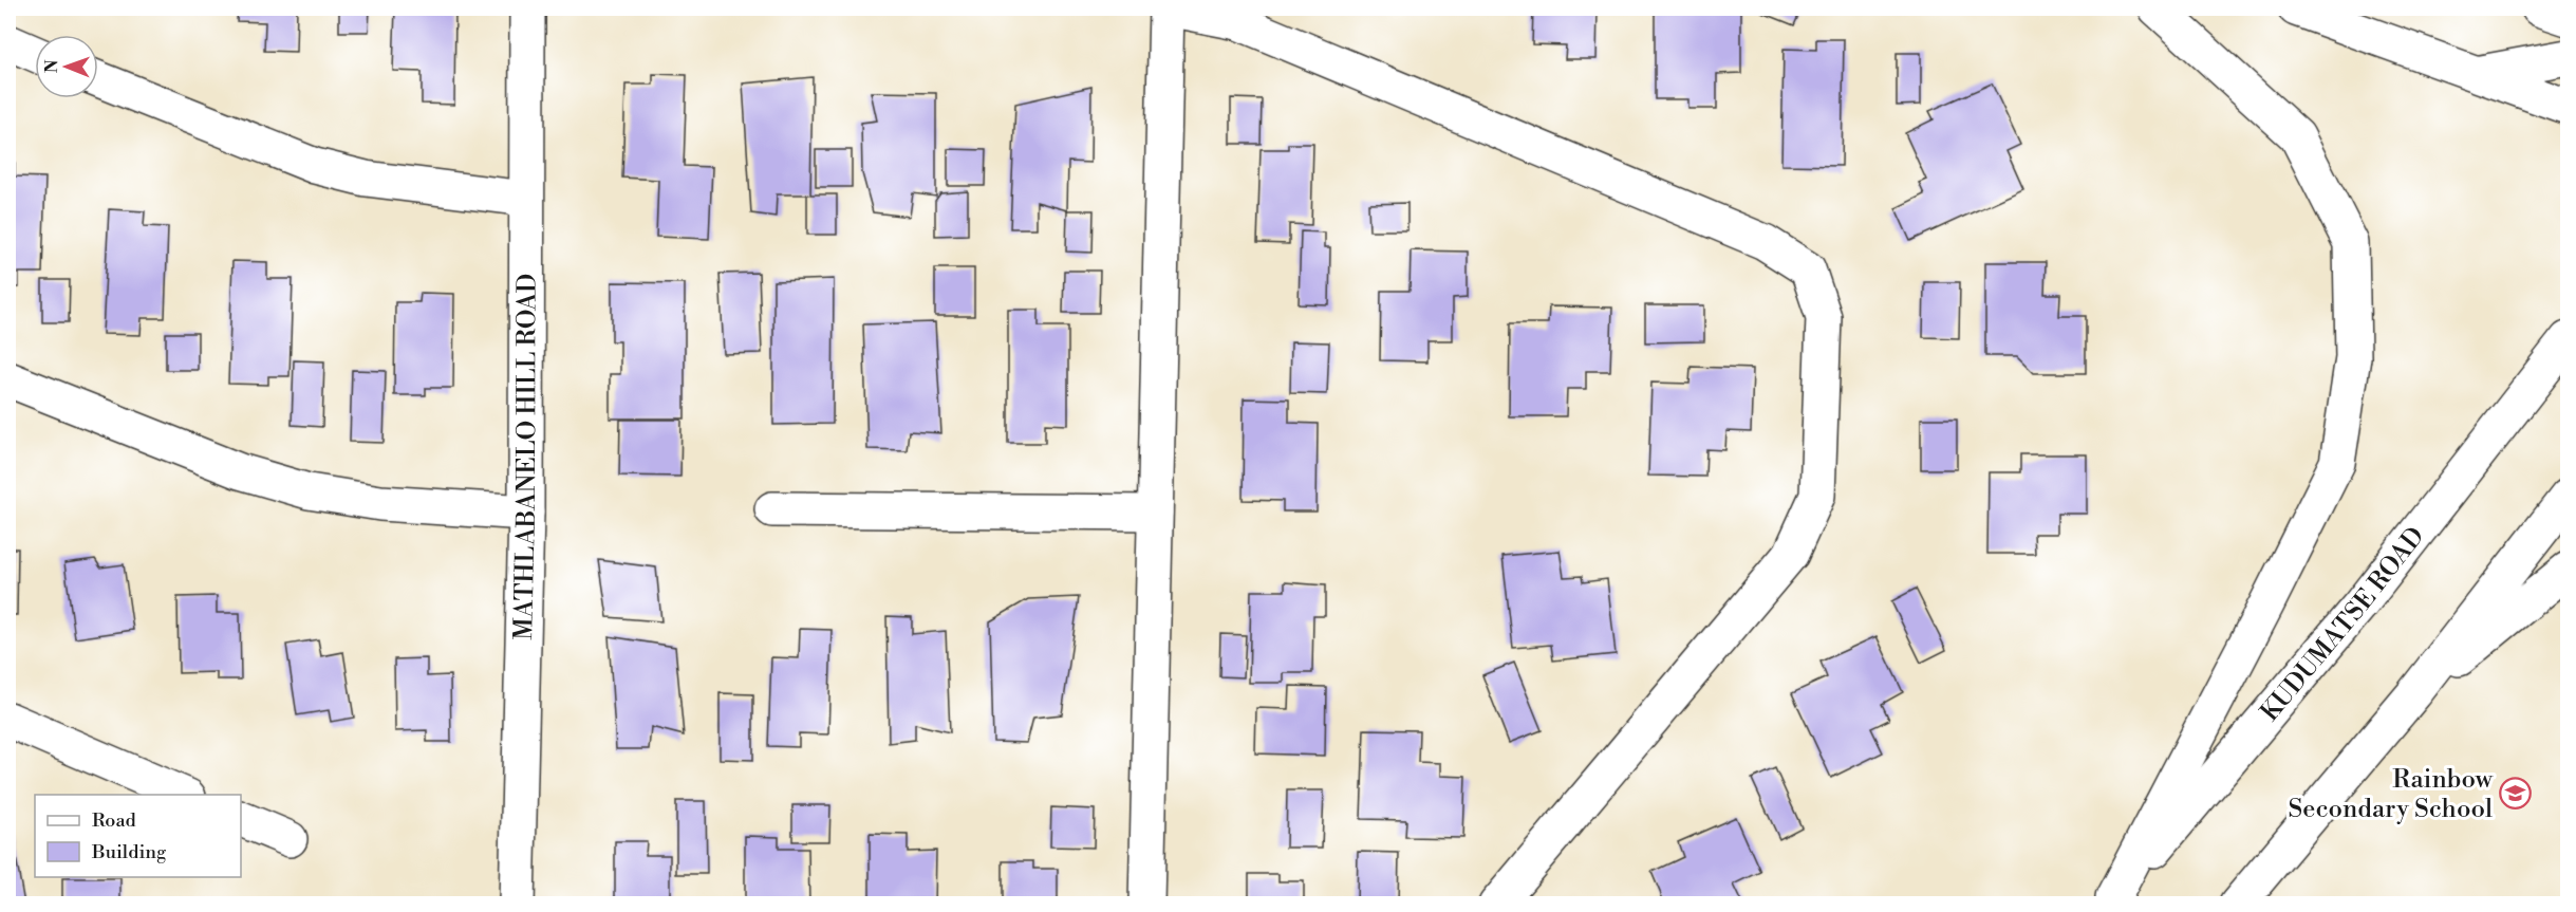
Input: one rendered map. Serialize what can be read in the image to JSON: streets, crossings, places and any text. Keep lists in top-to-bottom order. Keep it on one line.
{"streets":{"main road":["MATHLABANELO HILL ROAD","KUDUMATSE ROAD"]},"places":{"school or university":["Rainbow Secondary School"]},"legend":["Road","Building"],"north":"left"}
